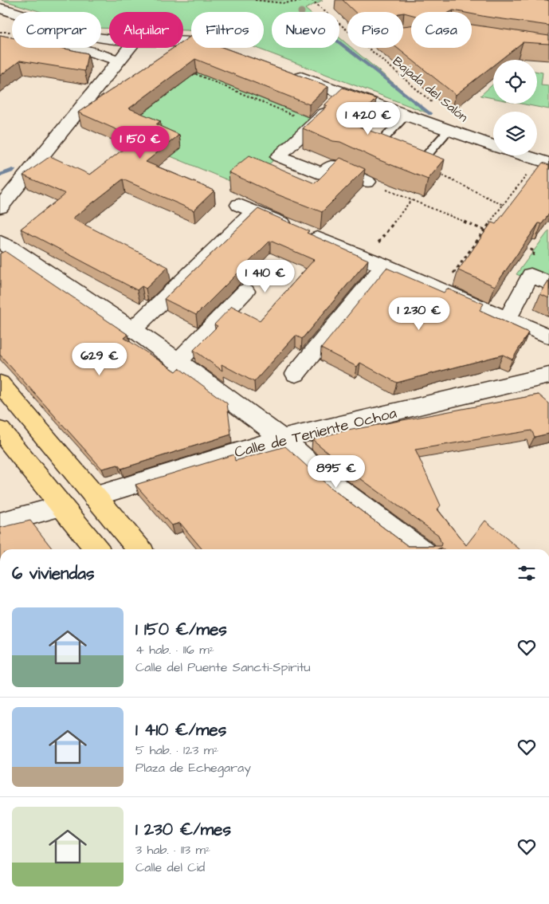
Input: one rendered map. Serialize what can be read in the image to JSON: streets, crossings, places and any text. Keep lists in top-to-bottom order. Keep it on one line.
{"streets":{"street":["Calle de Teniente Ochoa"],"path":["Bajada del Salón"]},"page":{"chip":["Comprar","Alquilar","Filtros","Nuevo","Piso","Casa"],"price":["1 420 €","1 150 €","1 410 €","1 230 €","629 €","895 €"],"heading":"6 viviendas","list":[{"name":"1 150 €/mes","note":"4 hab. · 116 m² · Calle del Puente Sancti-Spiritu"},{"name":"1 410 €/mes","note":"5 hab. · 123 m² · Plaza de Echegaray"},{"name":"1 230 €/mes","note":"3 hab. · 113 m² · Calle del Cid"}]}}
